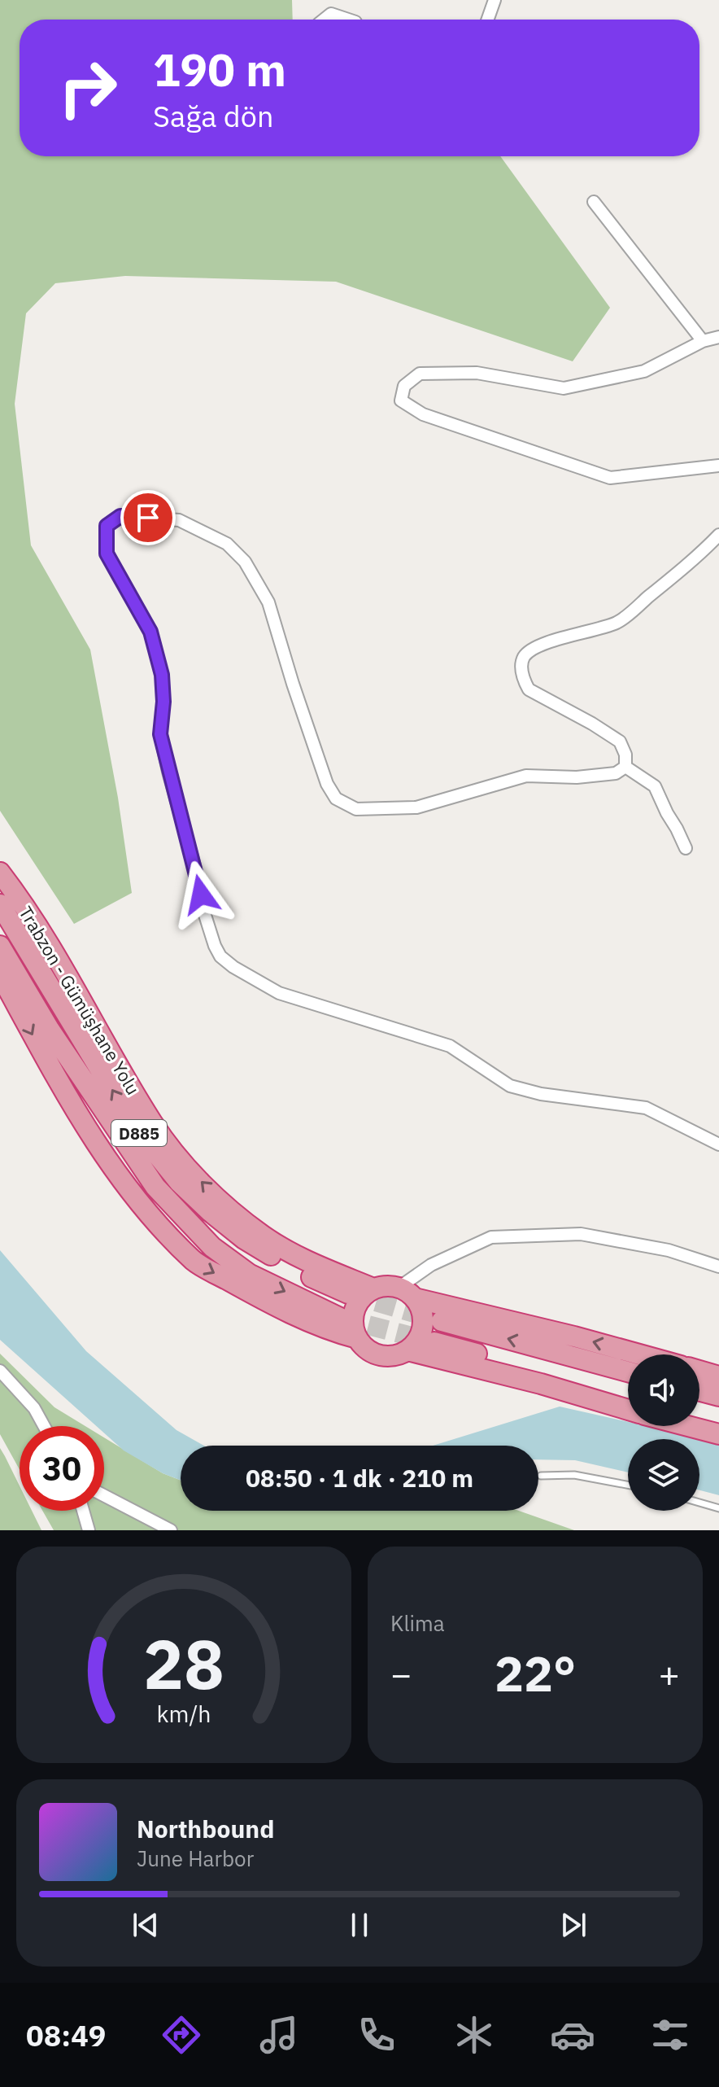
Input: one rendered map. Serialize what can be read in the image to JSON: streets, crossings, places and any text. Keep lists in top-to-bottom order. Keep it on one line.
{"streets":{"highway":["Trabzon - Gümüşhane Yolu","D885"]},"page":{"turn":["190 m","Sağa dön"],"limit":"30","trip":"08:50 · 1 dk · 210 m","tile":"Klima","heat":["−","22°","+"],"song":["Northbound","June Harbor"],"tabs":"08:49","gauge":["28","km/h"]}}
